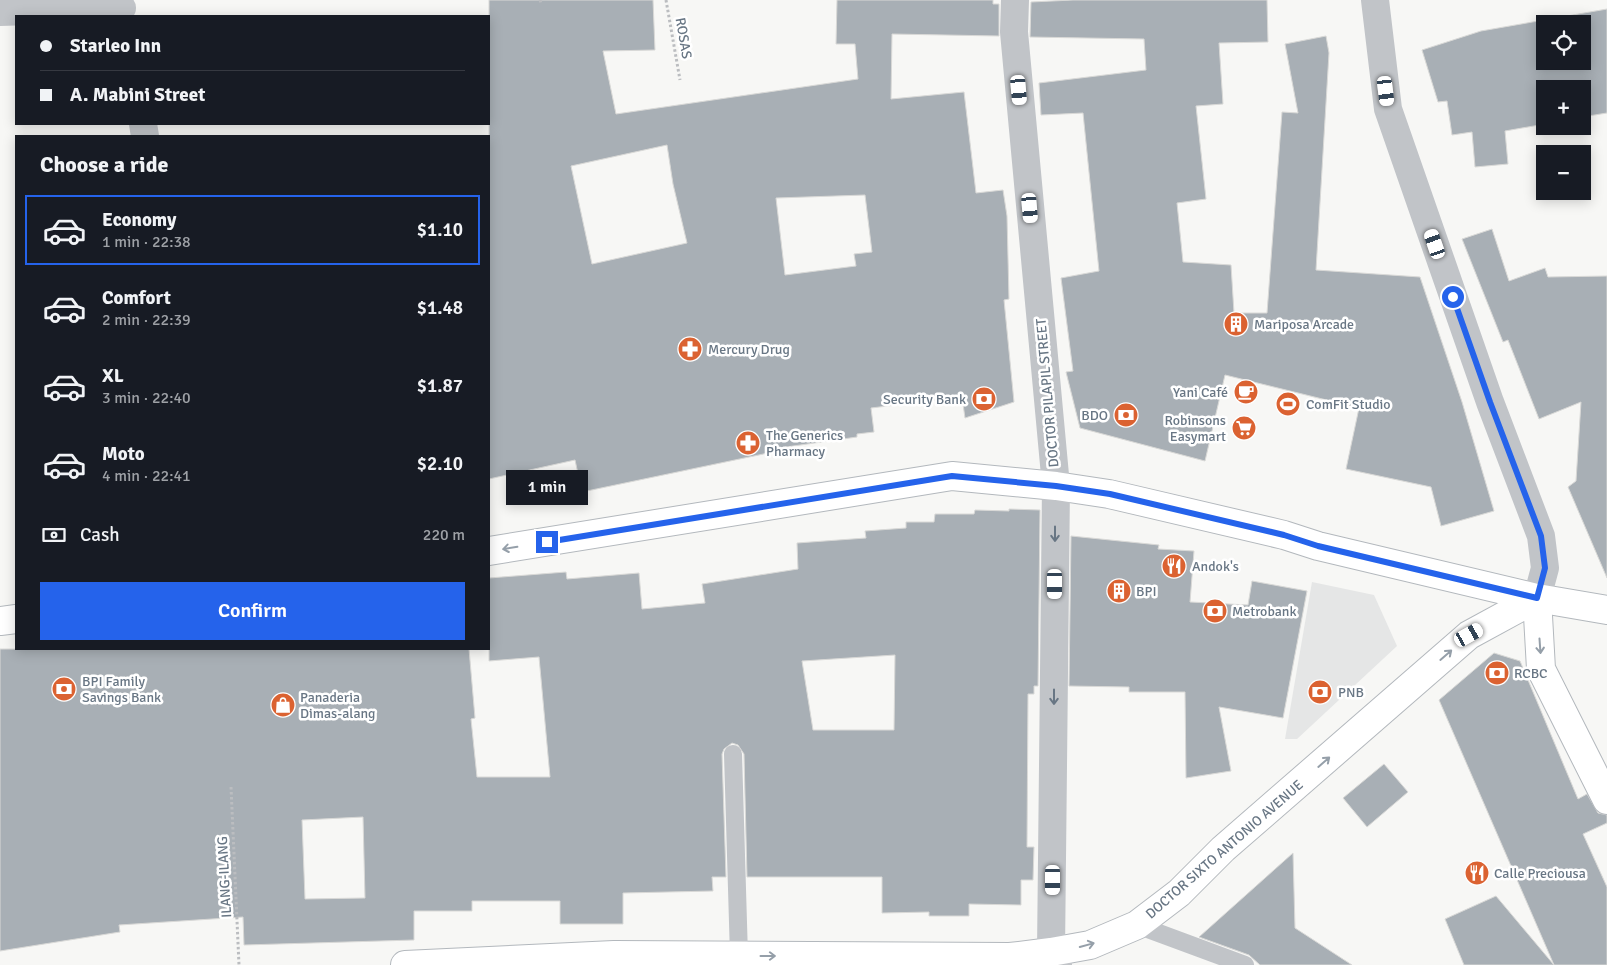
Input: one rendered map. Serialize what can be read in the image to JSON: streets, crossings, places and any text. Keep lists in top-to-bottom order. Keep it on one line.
{"streets":{"main road":["DOCTOR SIXTO ANTONIO AVENUE"],"street":["DOCTOR PILAPIL STREET"],"path":["ROSAS","ILANG-ILANG"]},"crossings":[["DOCTOR PILAPIL STREET","DOCTOR SIXTO ANTONIO AVENUE"]],"one_way":["DOCTOR PILAPIL STREET","DOCTOR SIXTO ANTONIO AVENUE"],"places":{"building":["Mariposa Arcade","BPI"],"pharmacy":["Mercury Drug","The Generics Pharmacy"],"cafe":["Yani Café"],"bank":["Security Bank","BDO","Metrobank","RCBC","BPI Family Savings Bank","PNB"],"sports":["ComFit Studio"],"supermarket":["Robinsons Easymart"],"restaurant":["Andok's","Calle Preciousa"],"shop":["Panaderia Dimas-alang"]},"page":{"map_buttons":["+","−"],"banner":["Starleo Inn","A. Mabini Street"],"heading":"Choose a ride","list":[{"name":"Economy","note":"1 min · 22:38","value":"$1.10"},{"name":"Comfort","note":"2 min · 22:39","value":"$1.48"},{"name":"XL","note":"3 min · 22:40","value":"$1.87"},{"name":"Moto","note":"4 min · 22:41","value":"$2.10"}],"bubble":"1 min","pay":["Cash","220 m"],"buttons":"Confirm"}}
